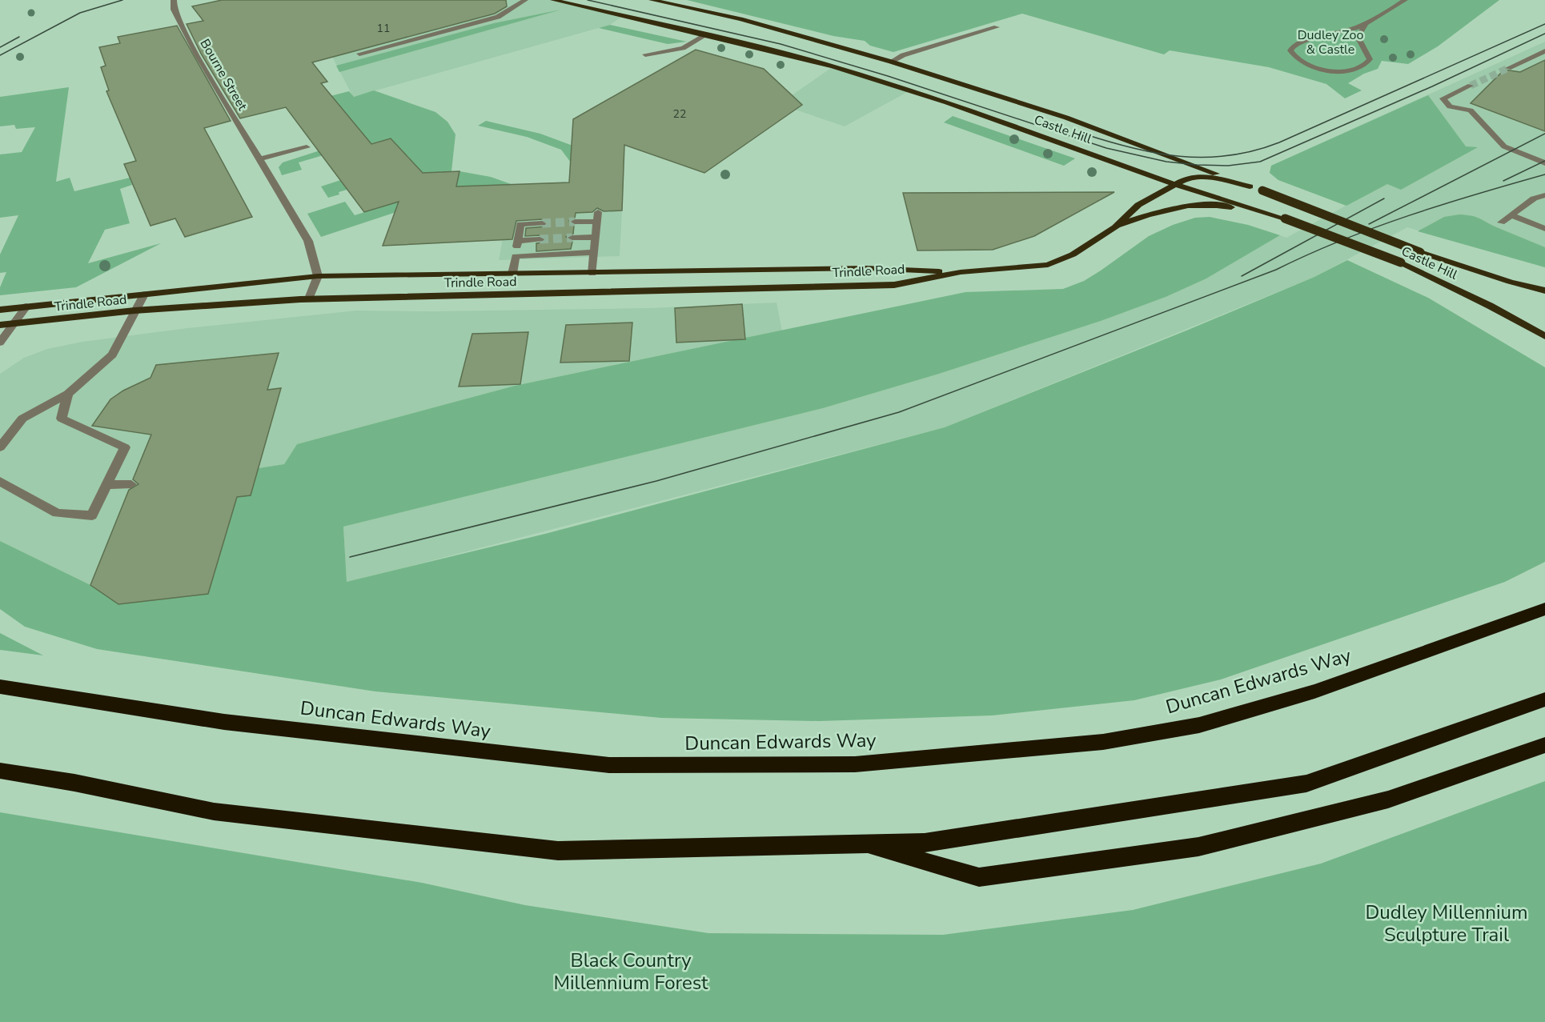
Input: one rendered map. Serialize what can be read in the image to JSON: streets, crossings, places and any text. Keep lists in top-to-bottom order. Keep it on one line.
{"streets":{"highway":["Duncan Edwards Way"],"main road":["Castle Hill","Trindle Road"],"street":["Bourne Street"]},"crossings":[["Bourne Street","Trindle Road"],["Castle Hill","Trindle Road"]],"parks":["Dudley Zoo & Castle","Dudley Millennium Sculpture Trail","Black Country Millennium Forest"],"house_numbers":["11","22"]}
